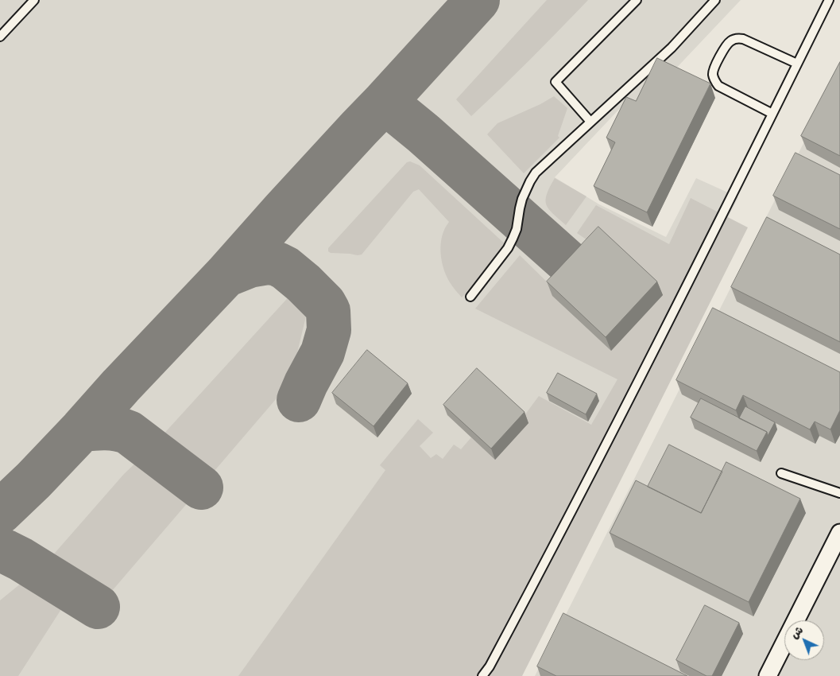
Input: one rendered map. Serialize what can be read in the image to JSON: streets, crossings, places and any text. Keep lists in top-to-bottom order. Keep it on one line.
{"north":"top left"}
